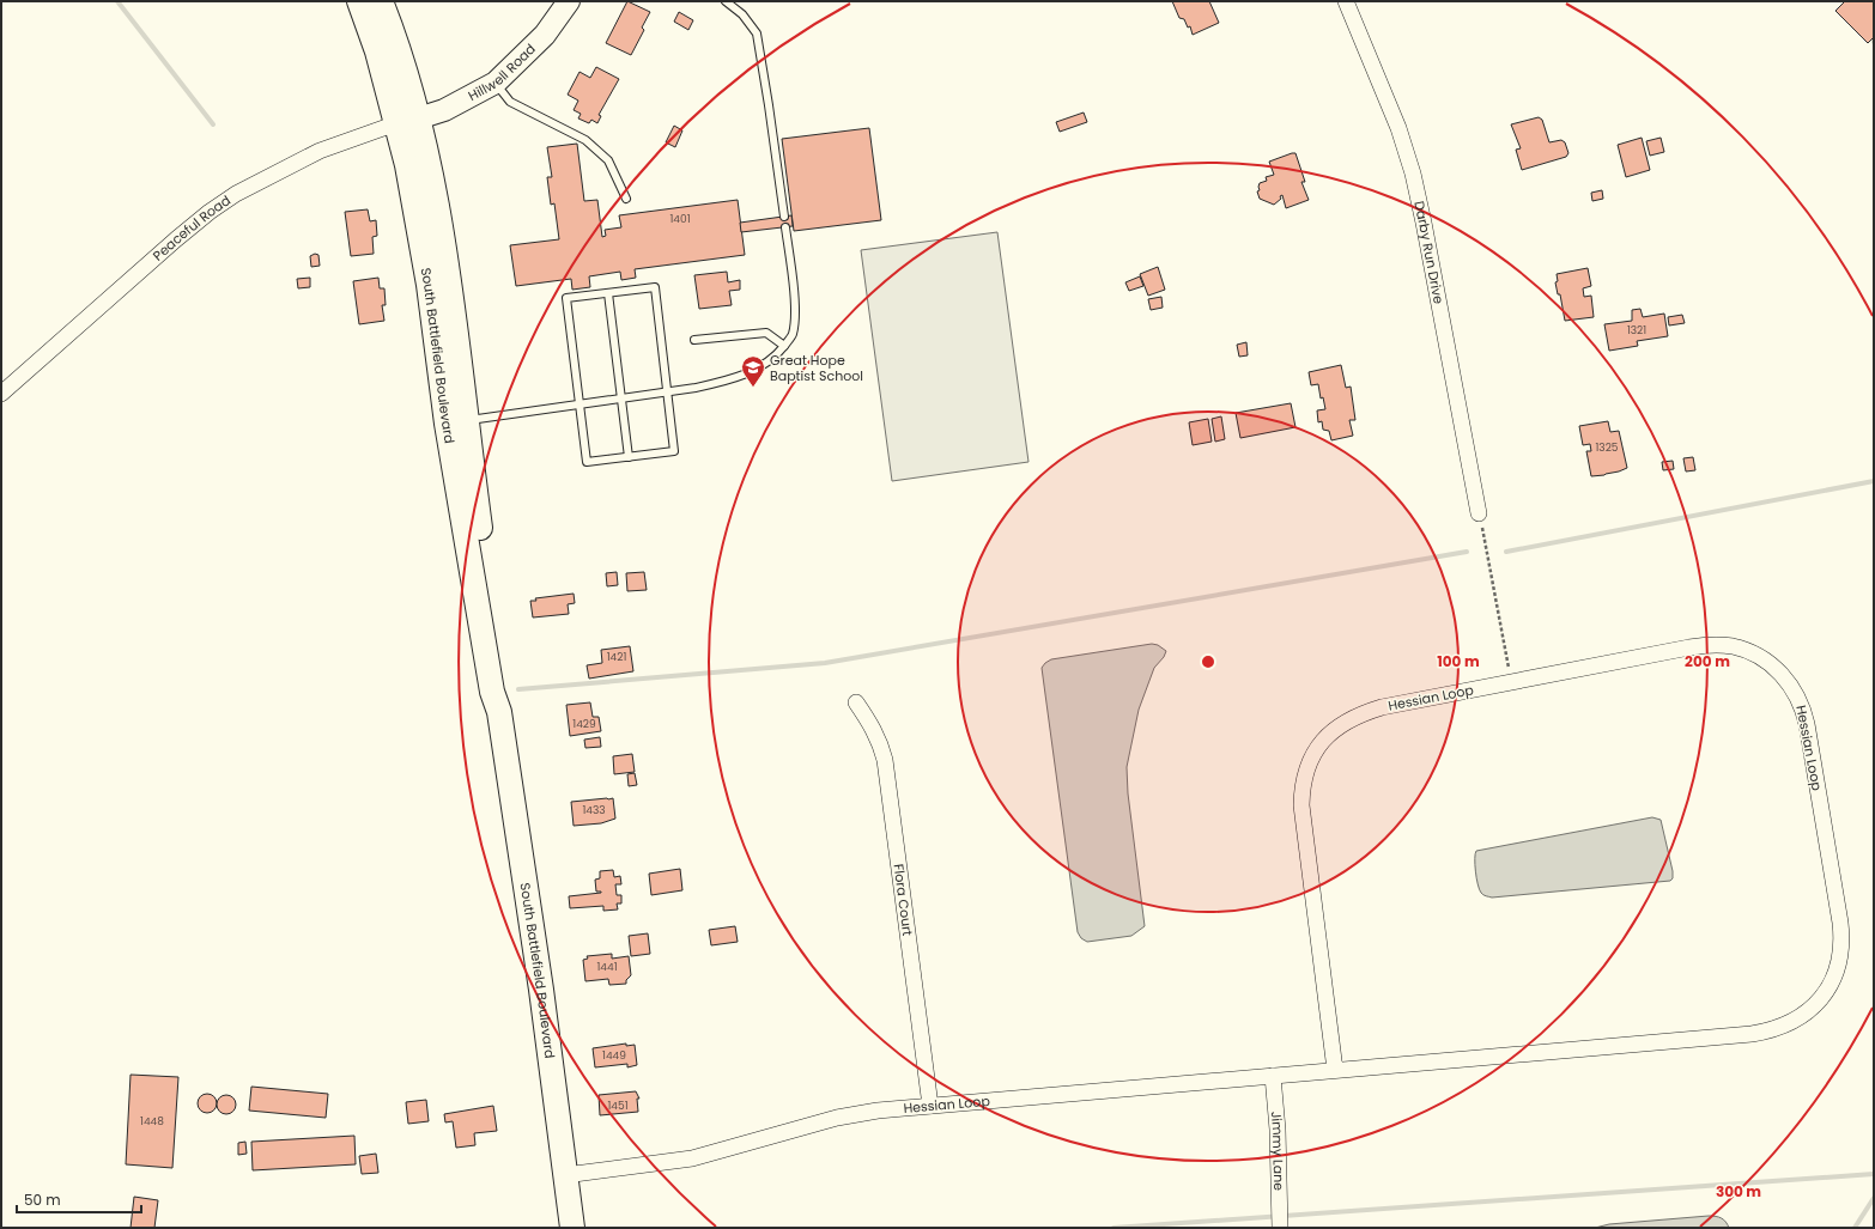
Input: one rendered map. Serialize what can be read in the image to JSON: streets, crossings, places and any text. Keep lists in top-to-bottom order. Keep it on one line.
{"streets":{"main road":["South Battlefield Boulevard"],"street":["Hillwell Road","Peaceful Road","Darby Run Drive","Hessian Loop","Flora Court","Jimmy Lane"]},"crossings":[["Hillwell Road","Peaceful Road"],["Hillwell Road","South Battlefield Boulevard"],["Peaceful Road","South Battlefield Boulevard"],["South Battlefield Boulevard","Hessian Loop"],["Hessian Loop","Flora Court"],["Hessian Loop","Jimmy Lane"]],"places":{"school or university":["Great Hope Baptist School"]},"house_numbers":["1401","1321","1325","1421","1429","1433","1441","1449","1451","1448"],"scale_bar":"50 m","rings":["100 m","200 m","300 m"]}
